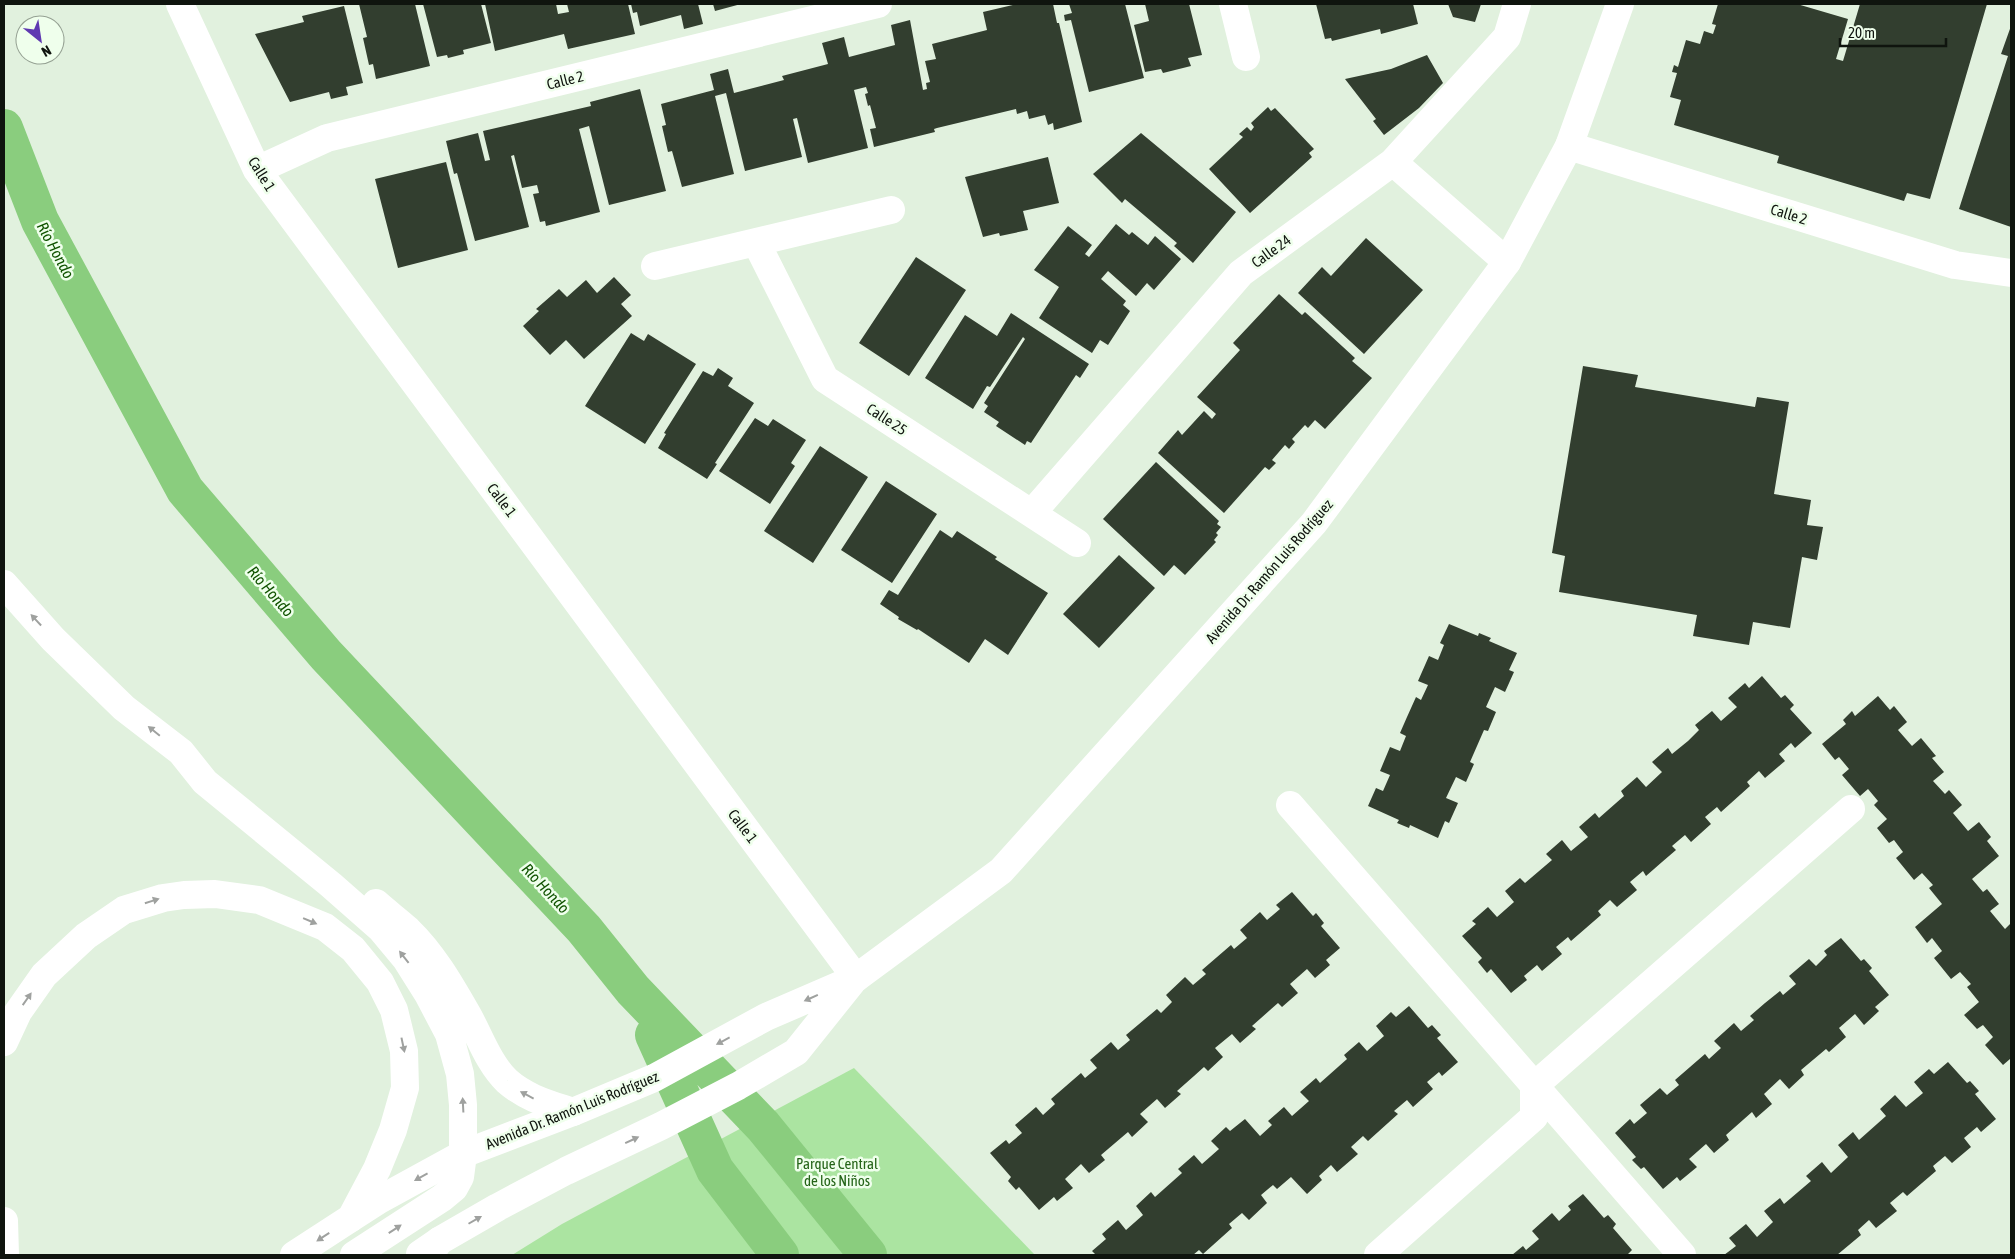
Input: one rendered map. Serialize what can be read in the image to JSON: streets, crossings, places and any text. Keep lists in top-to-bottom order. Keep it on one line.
{"streets":{"main road":["Calle 2","Calle 1","Calle 24","Calle 25","Avenida Dr. Ramón Luis Rodríguez"]},"crossings":[["Calle 2","Calle 1"],["Calle 2","Avenida Dr. Ramón Luis Rodríguez"],["Calle 1","Avenida Dr. Ramón Luis Rodríguez"],["Calle 24","Calle 25"]],"water":["Río Hondo"],"parks":["Parque Central de los Niños"],"scale_bar":"20 m","north":"bottom right"}
